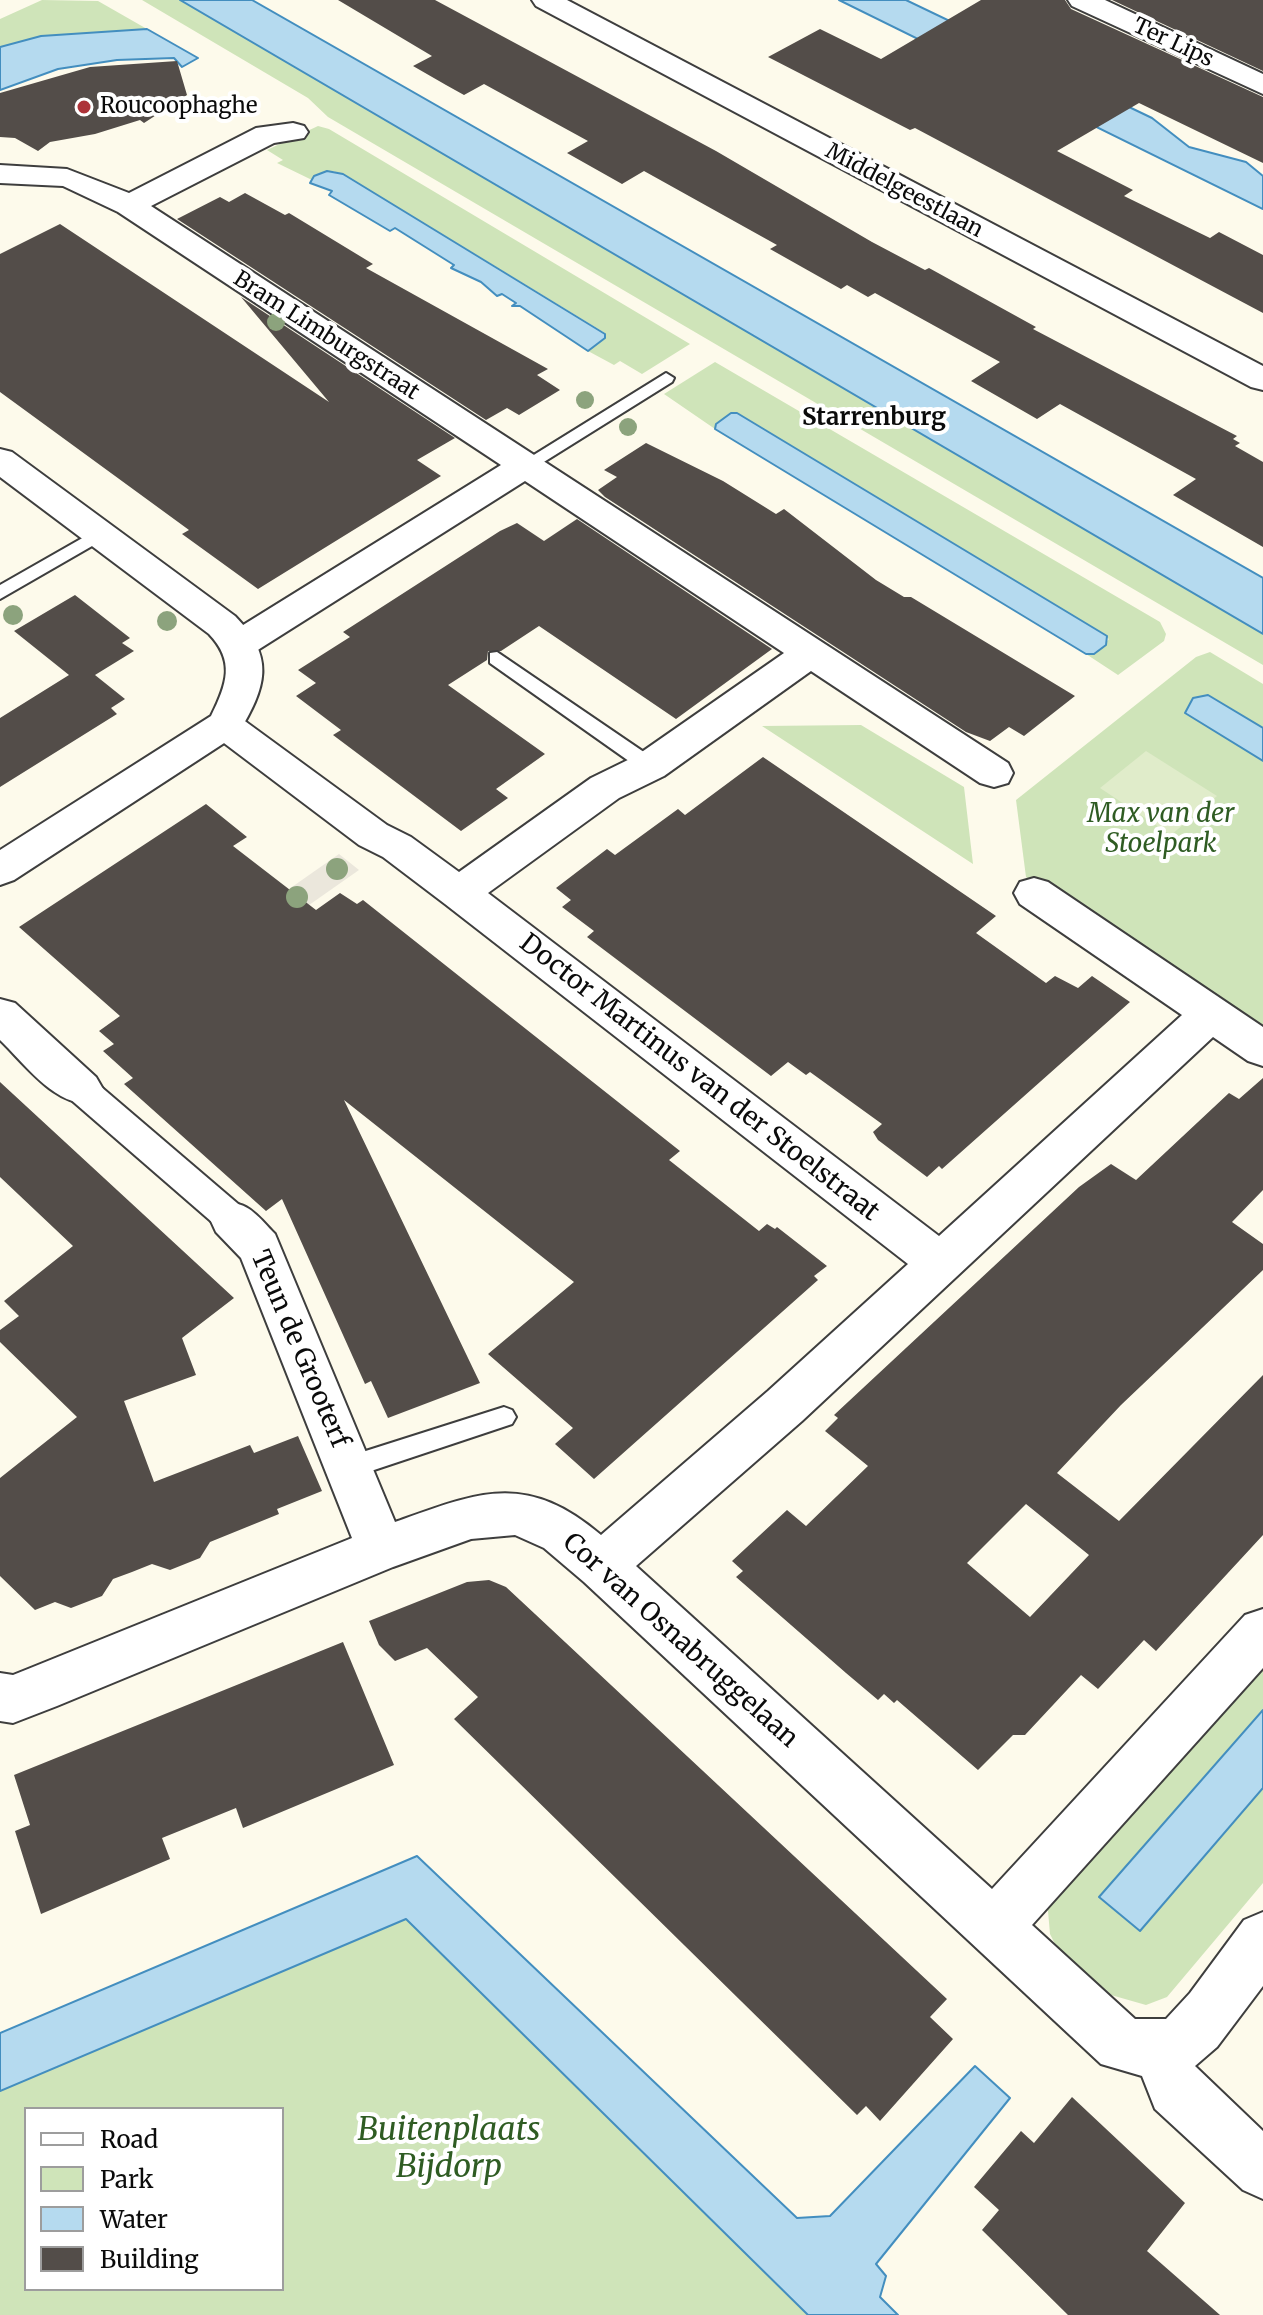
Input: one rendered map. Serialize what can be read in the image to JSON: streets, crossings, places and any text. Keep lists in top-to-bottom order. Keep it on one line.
{"streets":{"street":["Ter Lips","Middelgeestlaan","Bram Limburgstraat","Doctor Martinus van der Stoelstraat","Teun de Grooterf","Cor van Osnabruggelaan"]},"crossings":[["Teun de Grooterf","Cor van Osnabruggelaan"]],"districts":["Starrenburg"],"parks":["Max van der Stoelpark","Buitenplaats Bijdorp"],"places":["Roucoophaghe"],"legend":["Road","Park","Water","Building"]}
